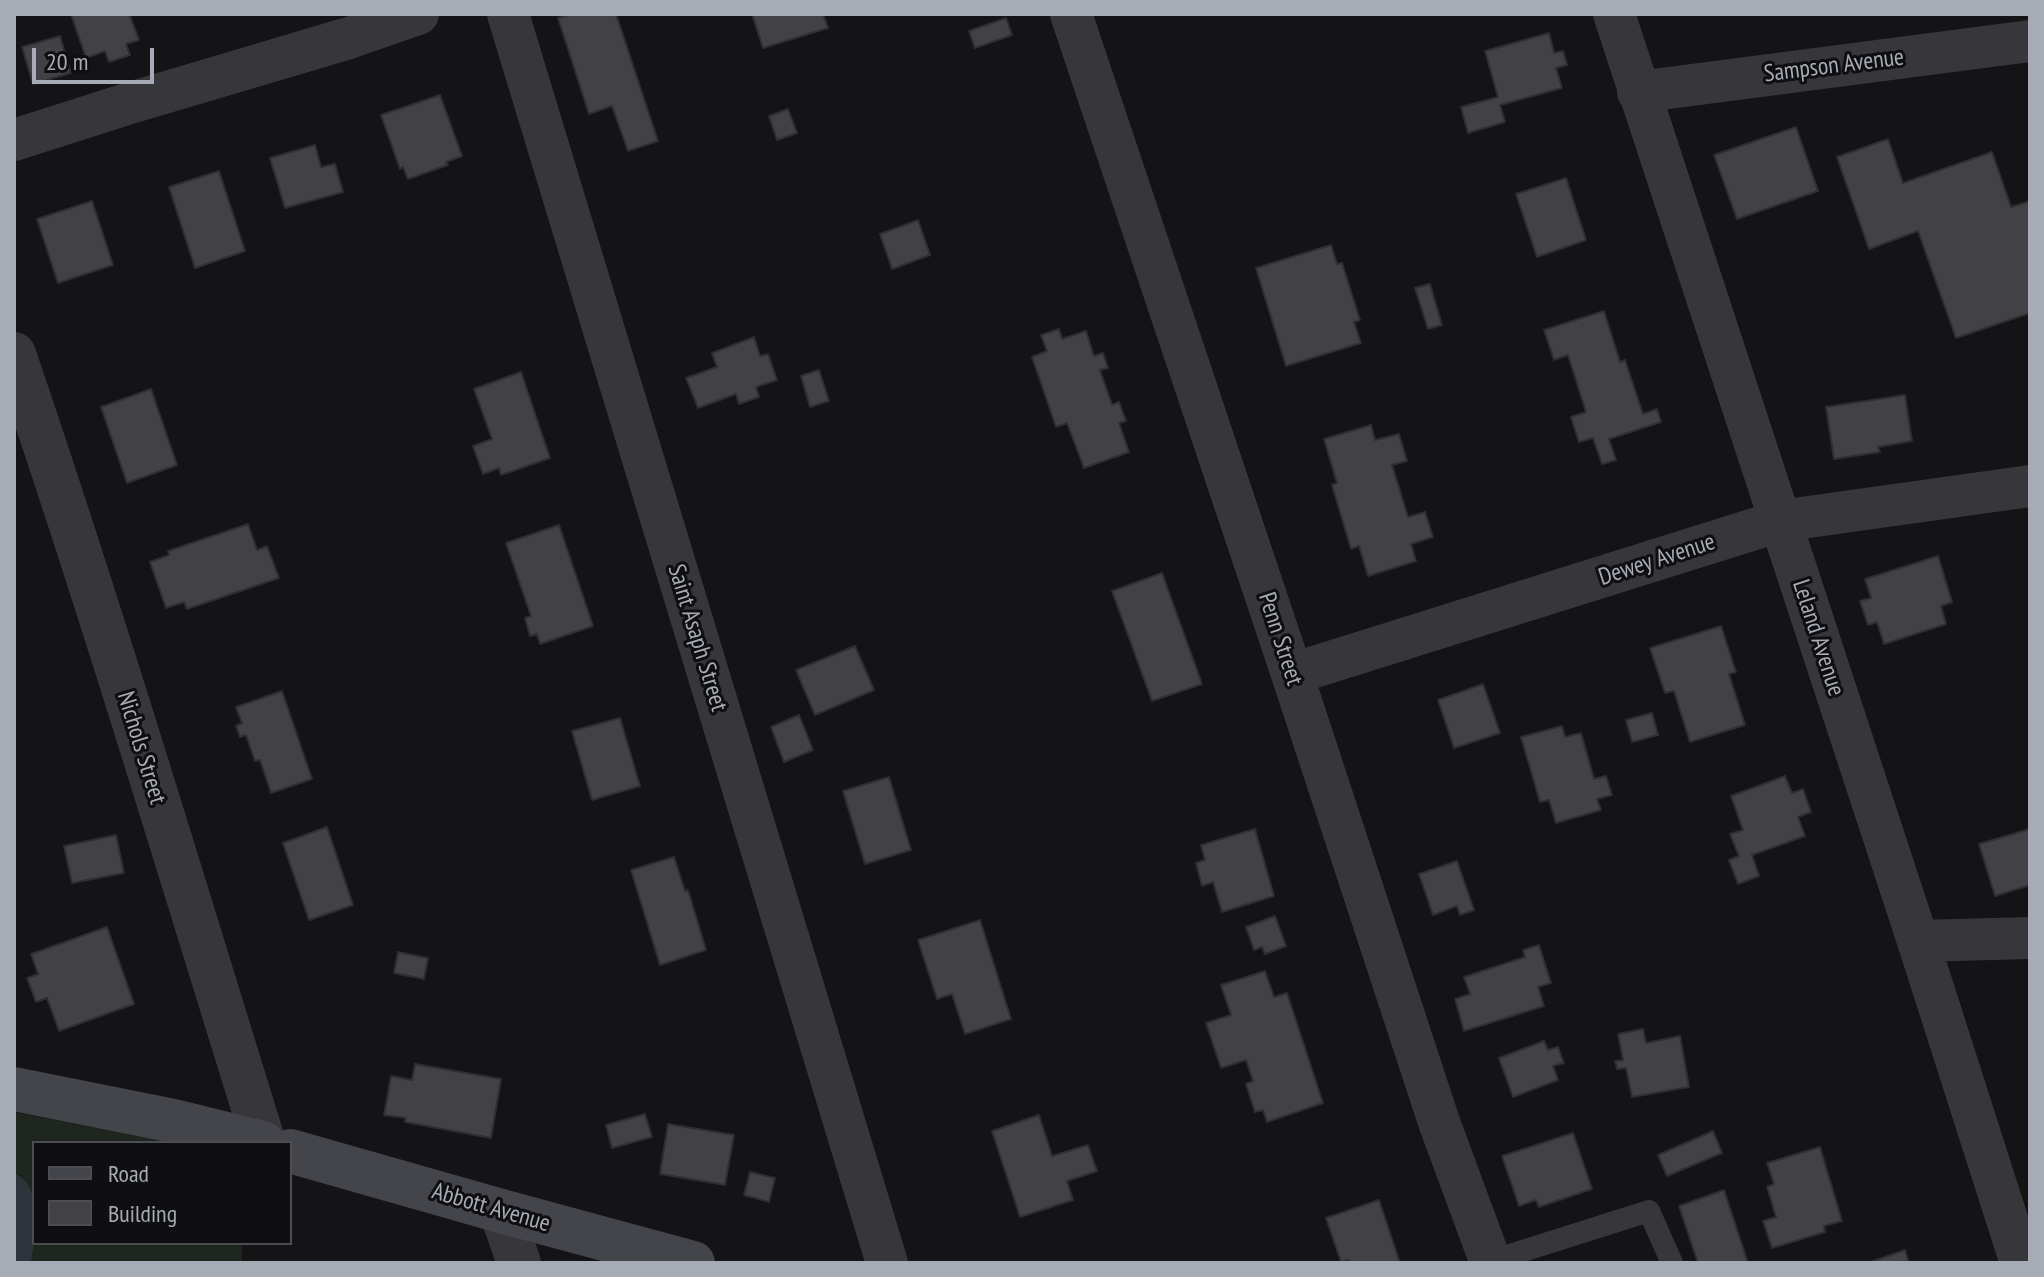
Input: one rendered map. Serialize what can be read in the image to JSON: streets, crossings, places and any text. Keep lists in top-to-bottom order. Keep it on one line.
{"streets":{"main road":["Abbott Avenue"],"street":["Sampson Avenue","Dewey Avenue","Saint Asaph Street","Leland Avenue","Penn Street","Nichols Street"]},"crossings":[["Sampson Avenue","Leland Avenue"],["Dewey Avenue","Leland Avenue"],["Dewey Avenue","Penn Street"]],"legend":["Road","Building"],"scale_bar":"20 m"}
